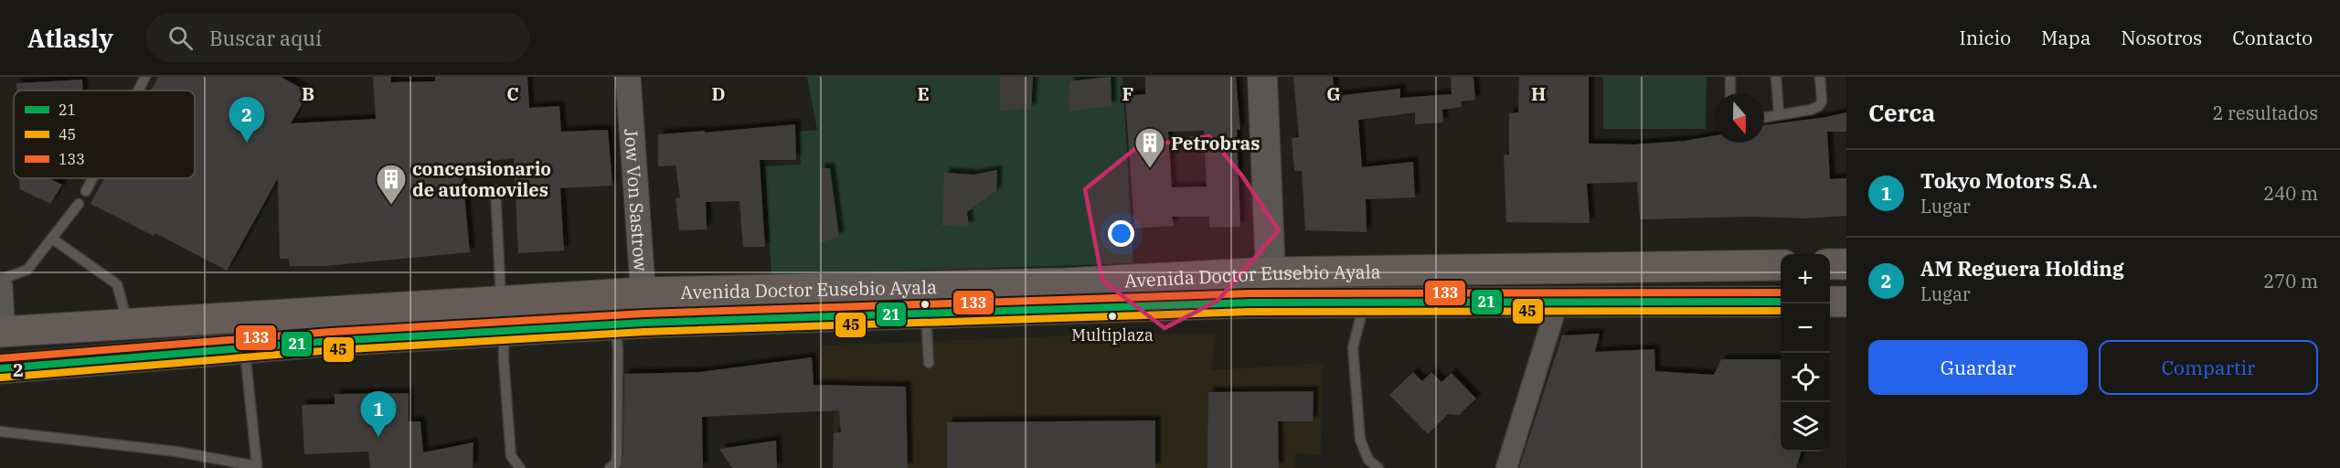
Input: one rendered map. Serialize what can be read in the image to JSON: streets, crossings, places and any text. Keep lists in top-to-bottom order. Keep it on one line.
{"streets":{"highway":["Avenida Doctor Eusebio Ayala"],"street":["Jow Von Sastrow"]},"crossings":[["Jow Von Sastrow","Avenida Doctor Eusebio Ayala"]],"places":{"building":["Petrobras","concensionario de automoviles"],"other":["Multiplaza"]},"lines":["transit line 133","transit line 21","transit line 45"],"legend":["21","45","133"],"north":"bottom","page":{"header":"Atlasly","search":"Buscar aquí","nav":["Inicio","Mapa","Nosotros","Contacto"],"heading":["Cerca","2 resultados"],"pins":["2","1"],"list":[{"mark":"1","name":"Tokyo Motors S.A.","note":"Lugar","value":"240 m"},{"mark":"2","name":"AM Reguera Holding","note":"Lugar","value":"270 m"}],"map_buttons":["+","−"],"buttons":["Guardar","Compartir"]},"grid":{"columns":["B","C","D","E","F","G","H"],"rows":["2"]}}
